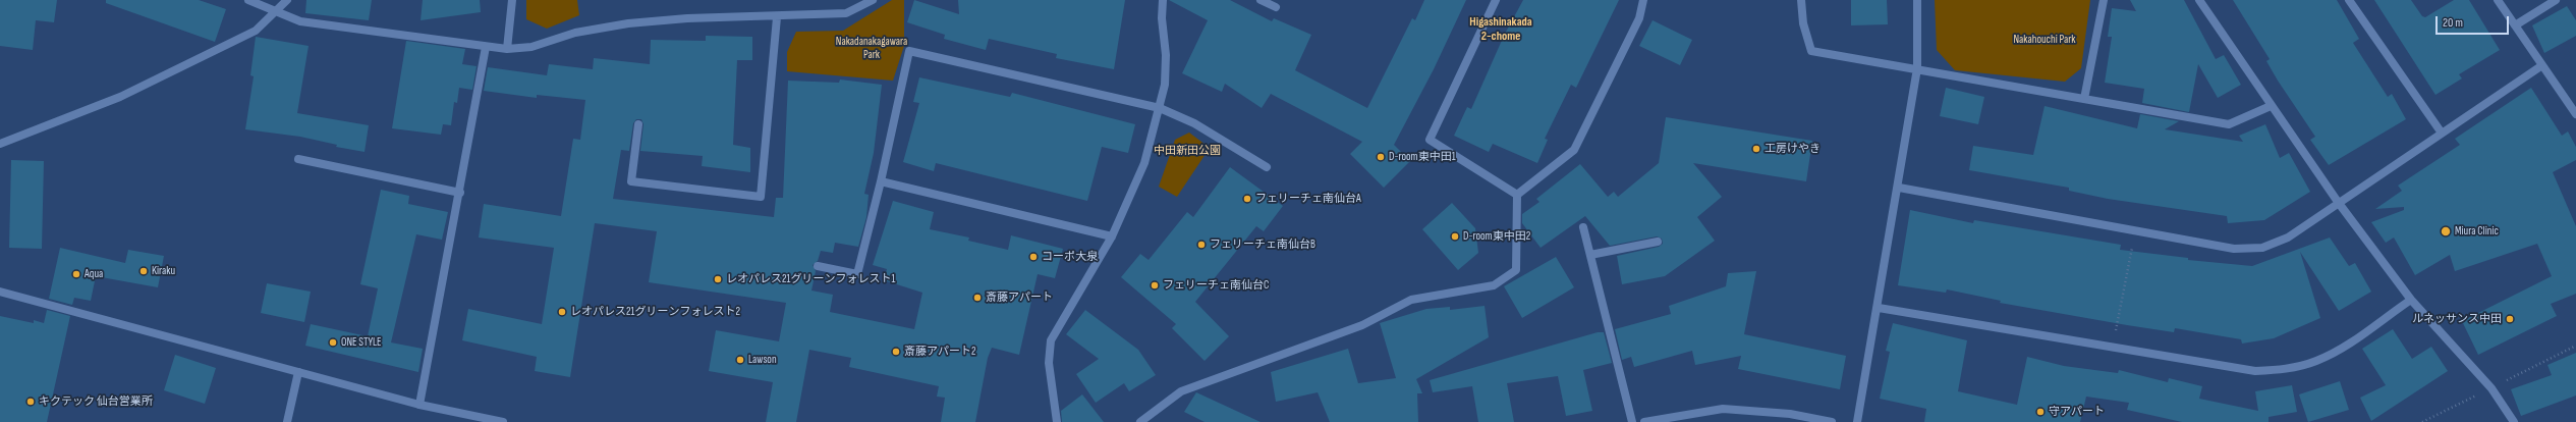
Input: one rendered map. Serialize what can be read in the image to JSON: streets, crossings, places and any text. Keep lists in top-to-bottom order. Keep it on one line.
{"districts":["Higashinakada 2-chome"],"parks":["Nakahouchi Park","Nakadanakagawara Park","中田新田公園"],"places":["工房けやき","D-room東中田1","フェリーチェ南仙台A","Miura Clinic","D-room東中田2","フェリーチェ南仙台B","コーポ大泉","Kiraku","Aqua","レオパレス21グリーンフォレスト1","フェリーチェ南仙台C","斎藤アパート","レオパレス21グリーンフォレスト2","ルネッサンス中田","ONE STYLE","斎藤アパート2","Lawson","キクテック 仙台営業所","守アパート"],"scale_bar":"20 m"}
